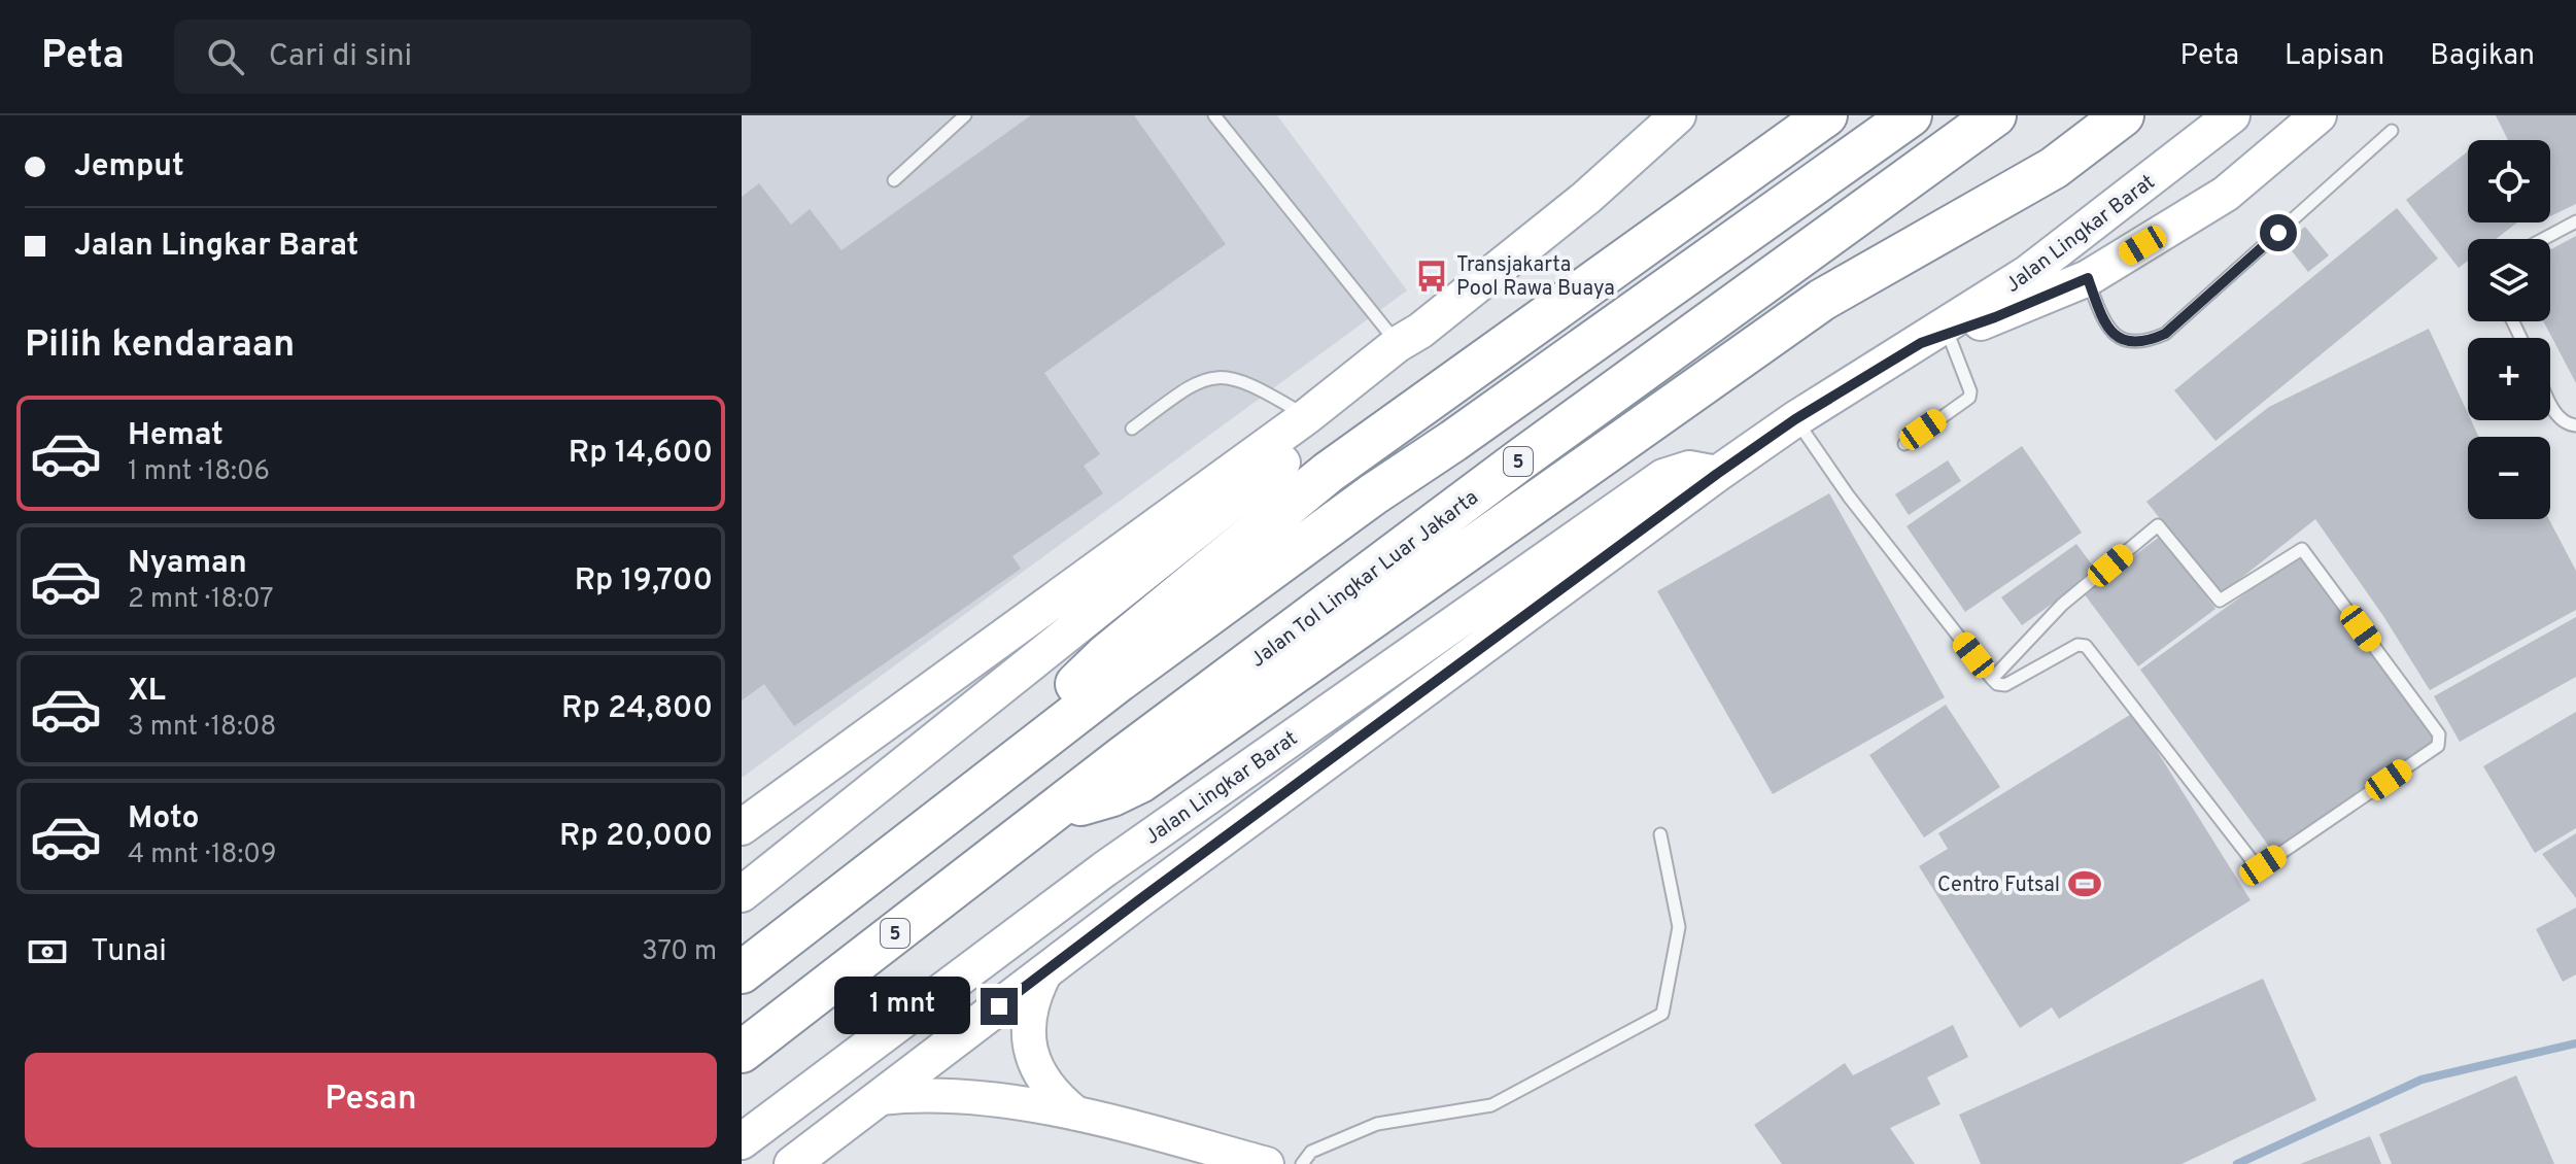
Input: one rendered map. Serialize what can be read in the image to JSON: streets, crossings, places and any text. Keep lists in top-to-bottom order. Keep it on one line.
{"streets":{"highway":["5","Jalan Tol Lingkar Luar Jakarta"],"main road":["Jalan Lingkar Barat"]},"places":{"bus stop":["Transjakarta Pool Rawa Buaya"],"sports":["Centro Futsal"]},"page":{"header":"Peta","search":"Cari di sini","nav":["Peta","Lapisan","Bagikan"],"banner":["Jemput","Jalan Lingkar Barat"],"map_buttons":["+","−"],"heading":"Pilih kendaraan","list":[{"name":"Hemat","note":"1 mnt · 18:06","value":"Rp 14,600"},{"name":"Nyaman","note":"2 mnt · 18:07","value":"Rp 19,700"},{"name":"XL","note":"3 mnt · 18:08","value":"Rp 24,800"},{"name":"Moto","note":"4 mnt · 18:09","value":"Rp 20,000"}],"pay":["Tunai","370 m"],"bubble":"1 mnt","buttons":"Pesan"}}
